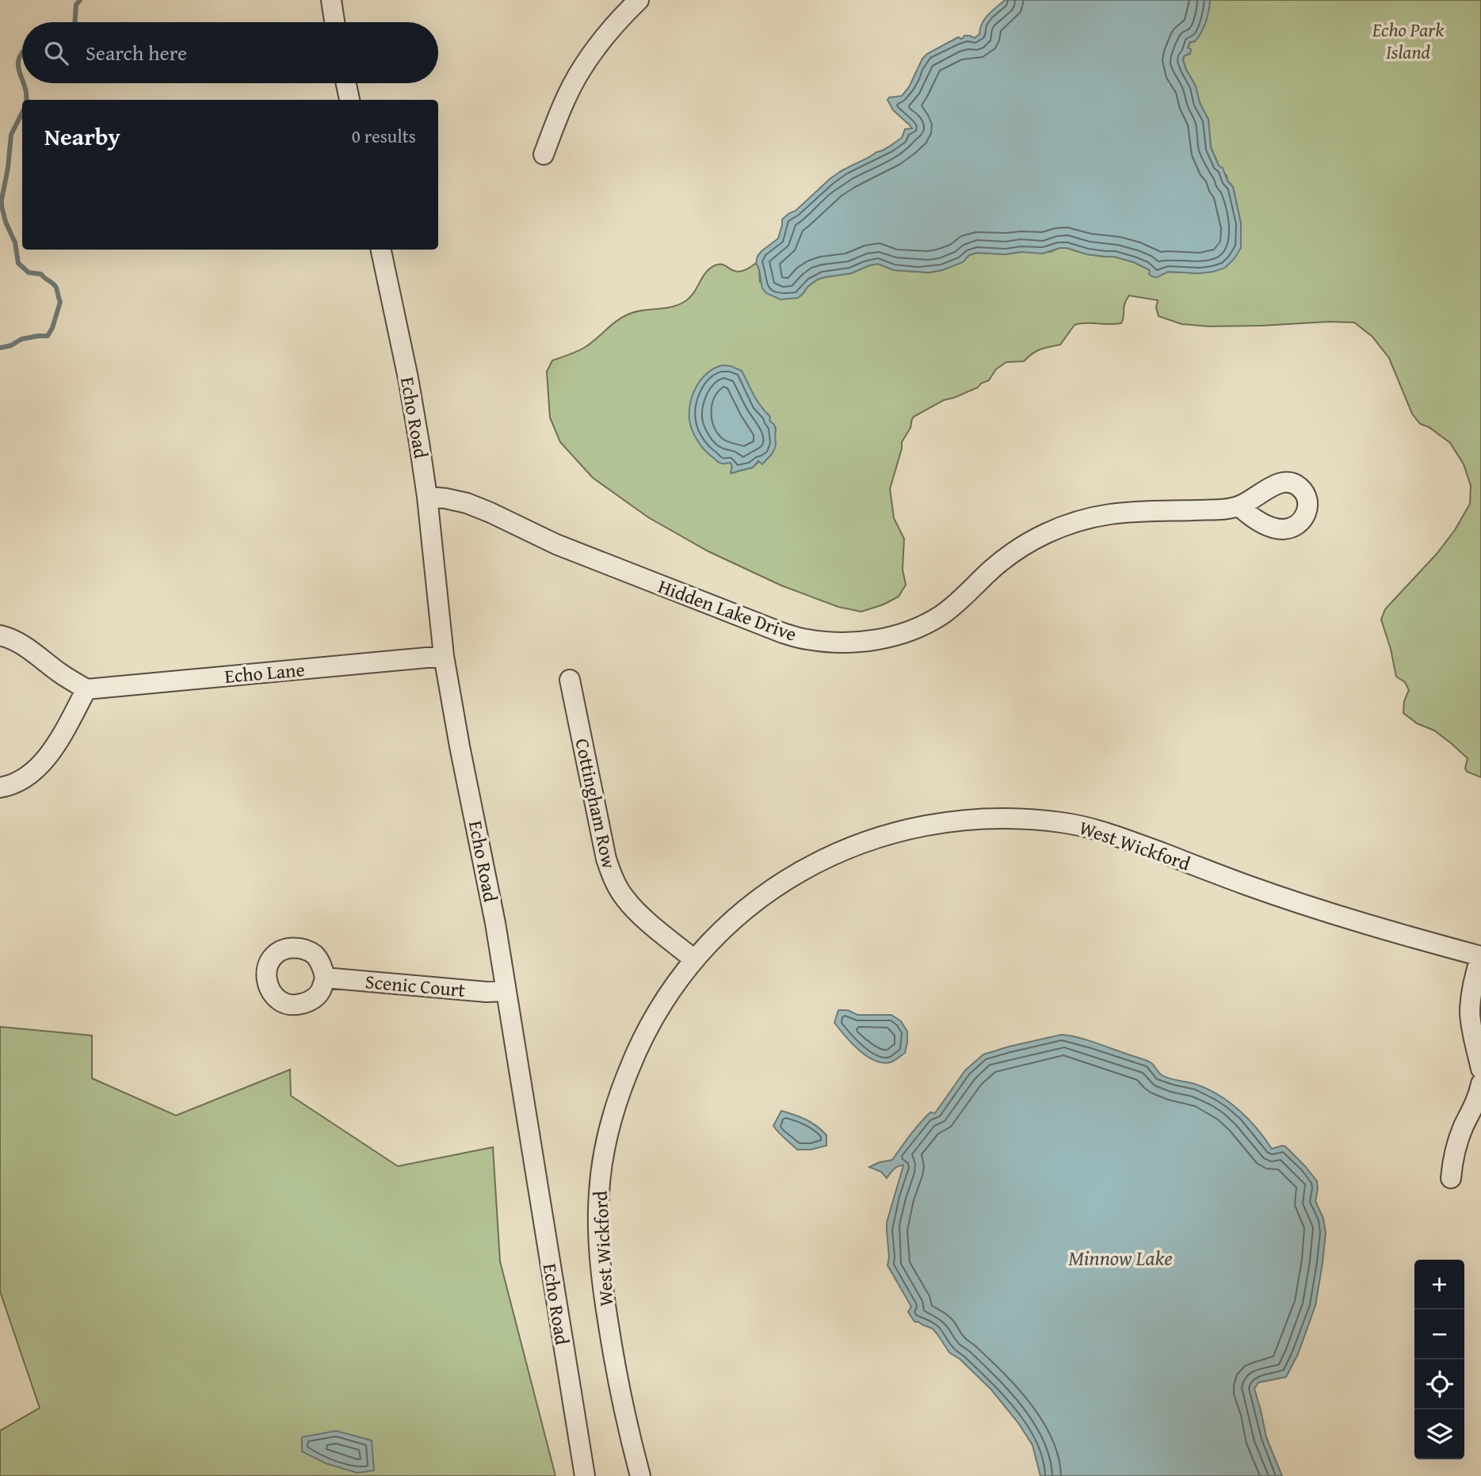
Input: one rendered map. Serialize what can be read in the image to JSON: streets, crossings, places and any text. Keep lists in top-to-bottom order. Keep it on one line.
{"streets":{"street":["Echo Road","Hidden Lake Drive","Echo Lane","Cottingham Row","West Wickford","Scenic Court"]},"crossings":[["Echo Road","Hidden Lake Drive"],["Echo Road","Echo Lane"],["Echo Road","Scenic Court"],["Cottingham Row","West Wickford"]],"water":["Minnow Lake"],"parks":["Echo Park Island"],"page":{"search":"Search here","heading":["Nearby","0 results"],"map_buttons":["+","−"]}}
